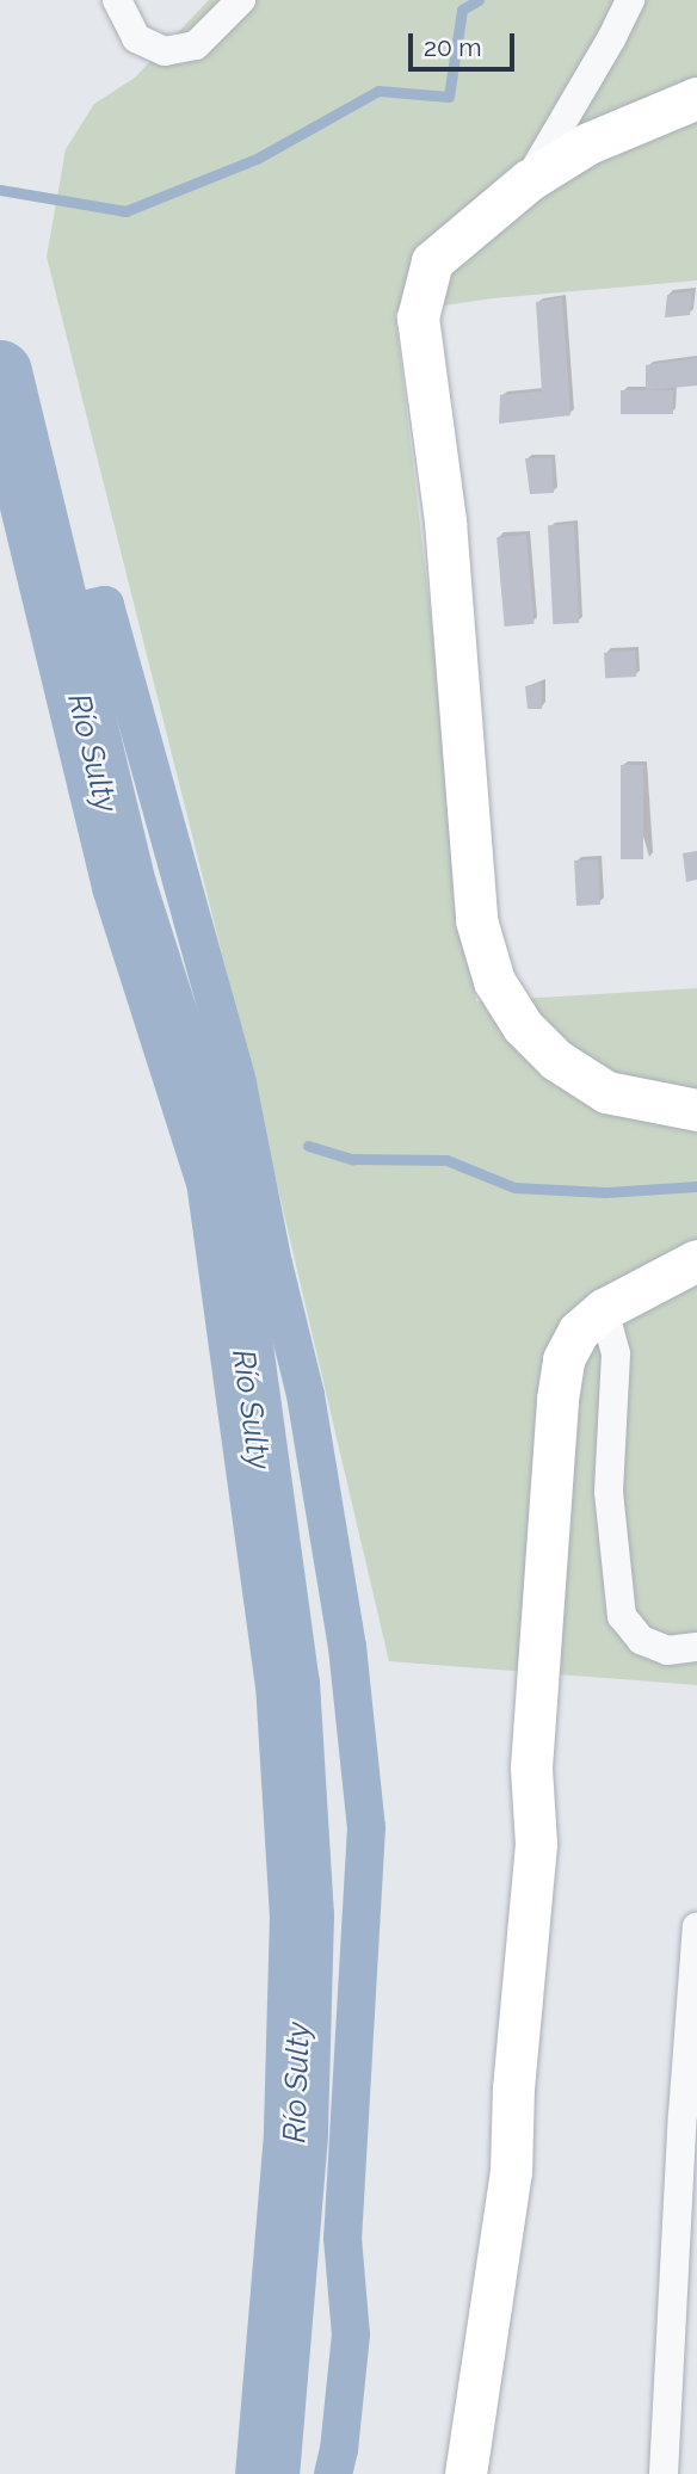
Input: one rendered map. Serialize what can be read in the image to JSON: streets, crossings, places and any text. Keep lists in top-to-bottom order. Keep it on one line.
{"water":["Río Sulty"],"scale_bar":"20 m"}
